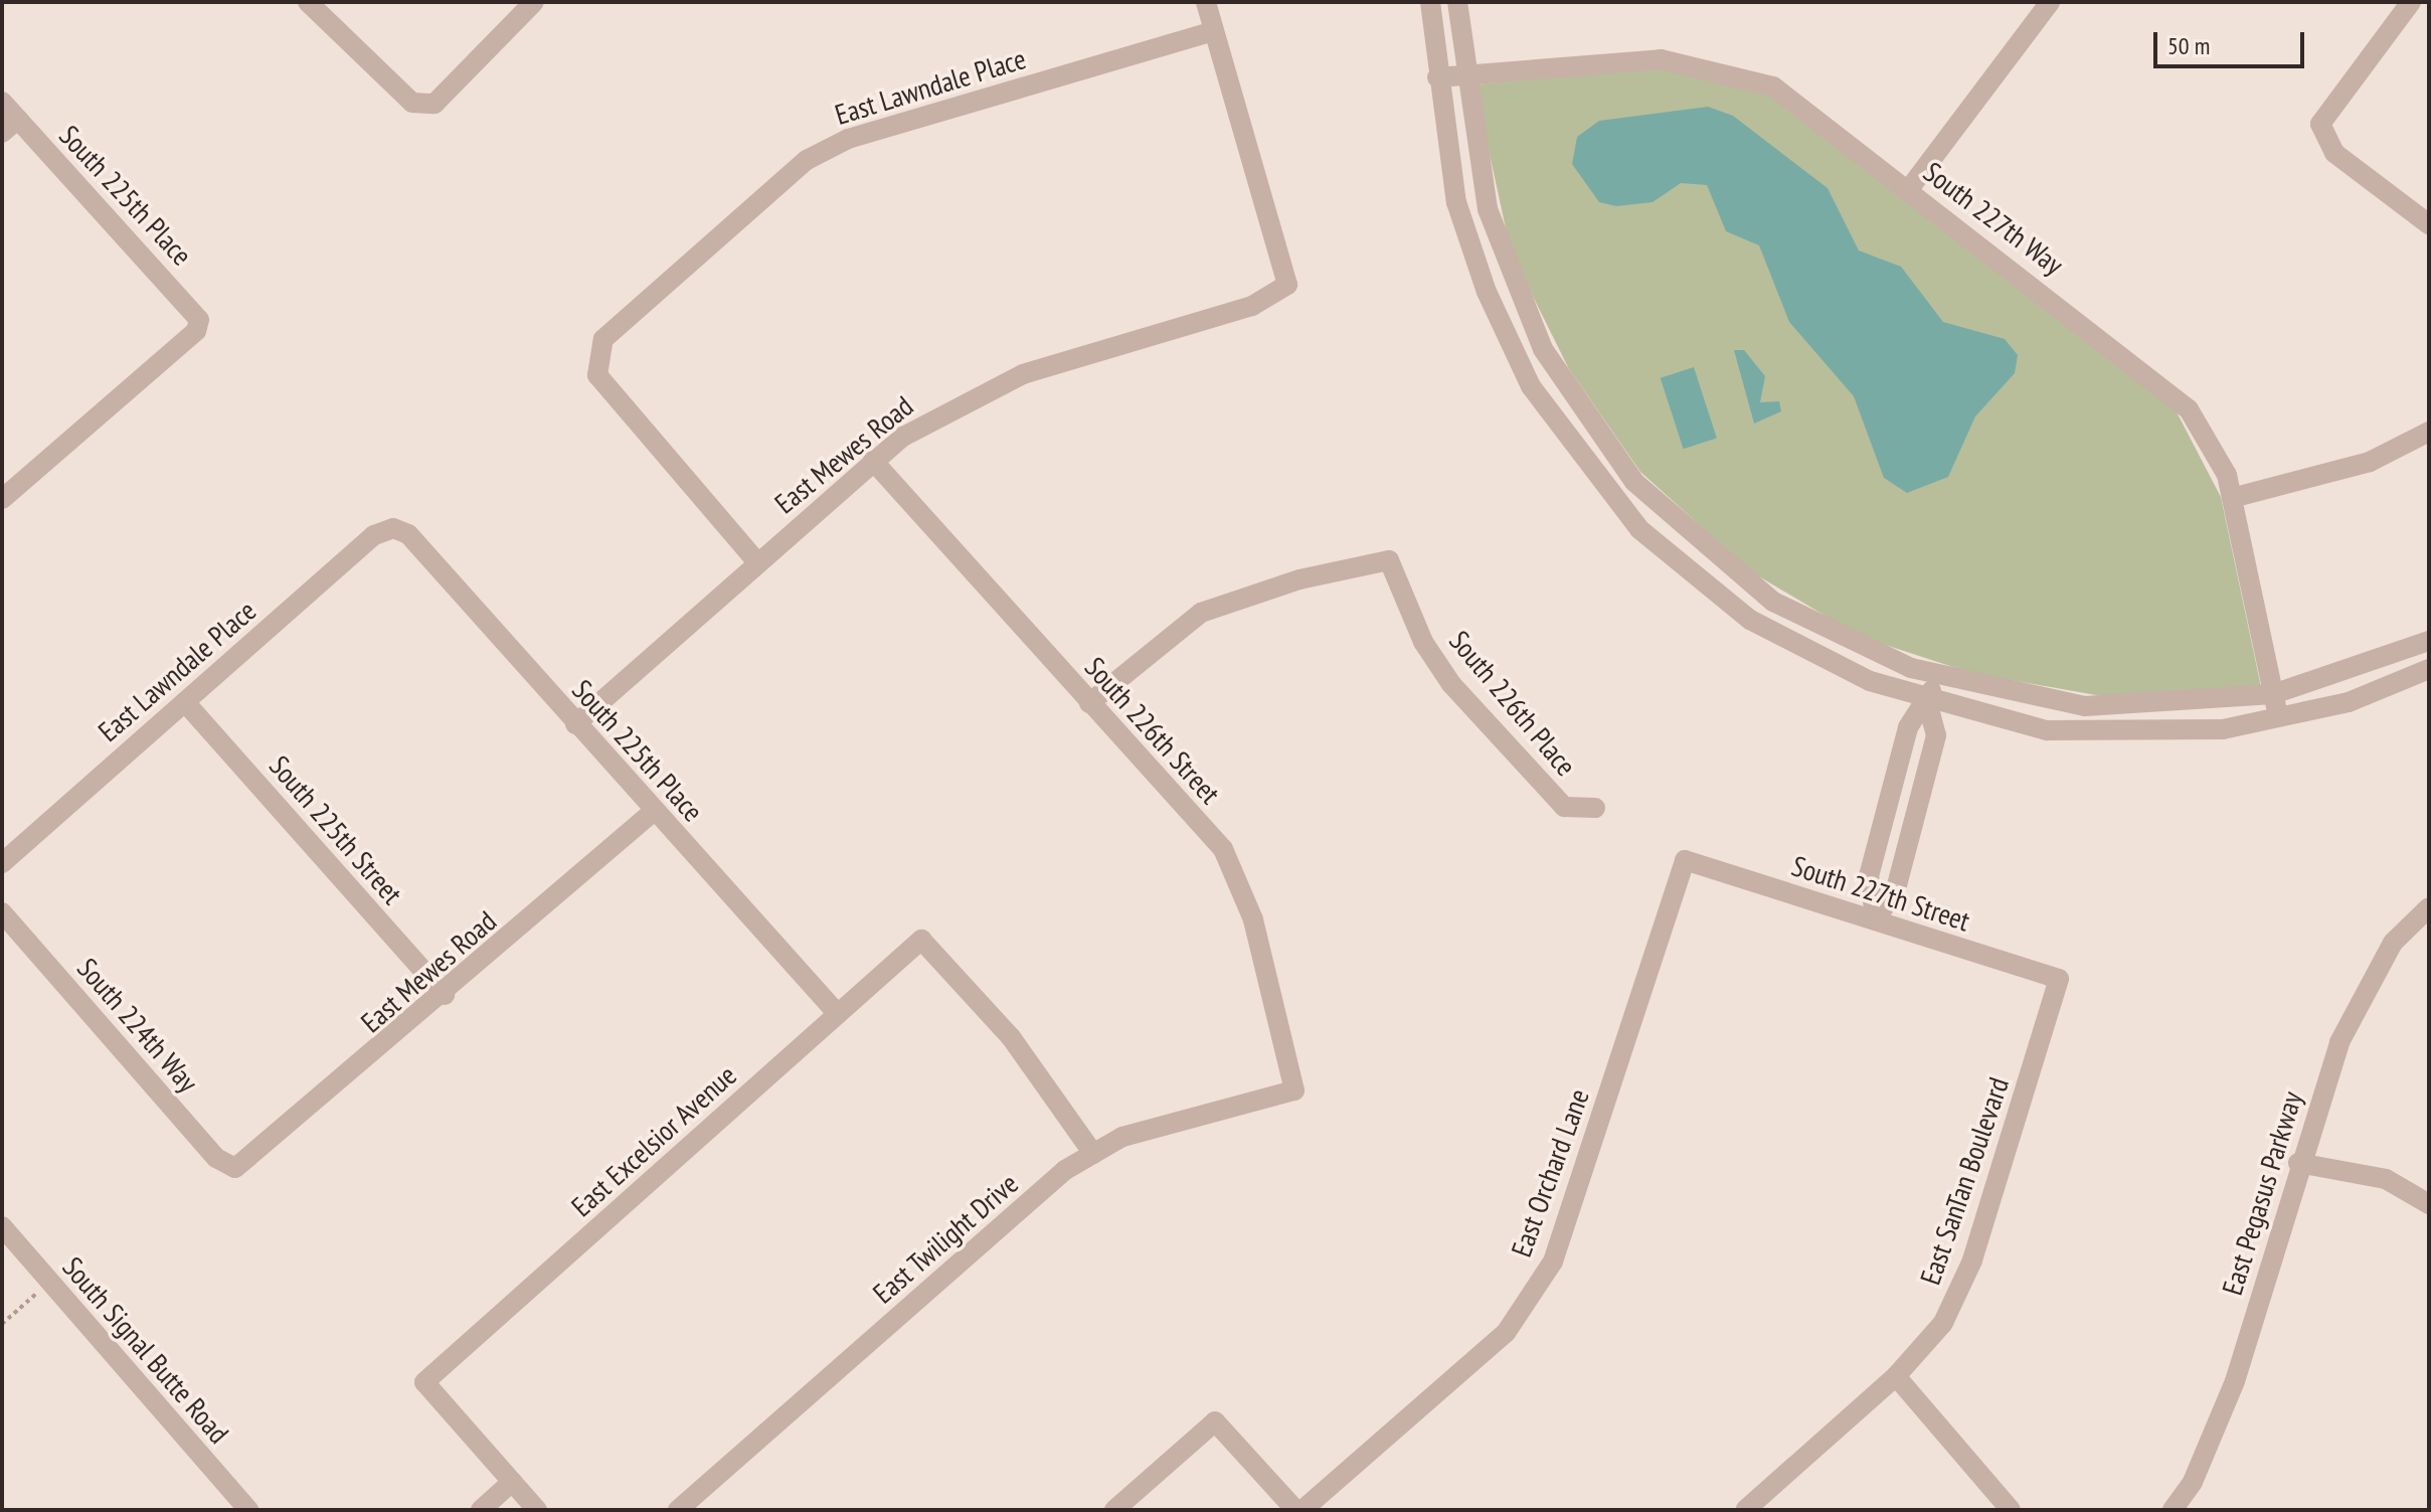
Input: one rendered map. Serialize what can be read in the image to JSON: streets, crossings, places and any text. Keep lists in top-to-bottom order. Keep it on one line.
{"streets":{"street":["East Lawndale Place","South 225th Place","South 227th Way","East Mewes Road","South 226th Place","South 226th Street","South 225th Street","South 227th Street","South 224th Way","East Excelsior Avenue","East Orchard Lane","East SanTan Boulevard","East Pegasus Parkway","East Twilight Drive","South Signal Butte Road"]},"crossings":[["East Lawndale Place","South 225th Place"],["East Lawndale Place","East Mewes Road"],["East Lawndale Place","South 225th Street"],["South 225th Place","East Mewes Road"],["South 225th Place","East Excelsior Avenue"],["East Mewes Road","South 226th Street"],["East Mewes Road","South 225th Street"],["East Mewes Road","South 224th Way"],["South 226th Place","South 226th Street"],["South 226th Street","East Twilight Drive"],["South 227th Street","East Orchard Lane"],["South 227th Street","East SanTan Boulevard"],["East Excelsior Avenue","East Twilight Drive"]],"scale_bar":"50 m"}
